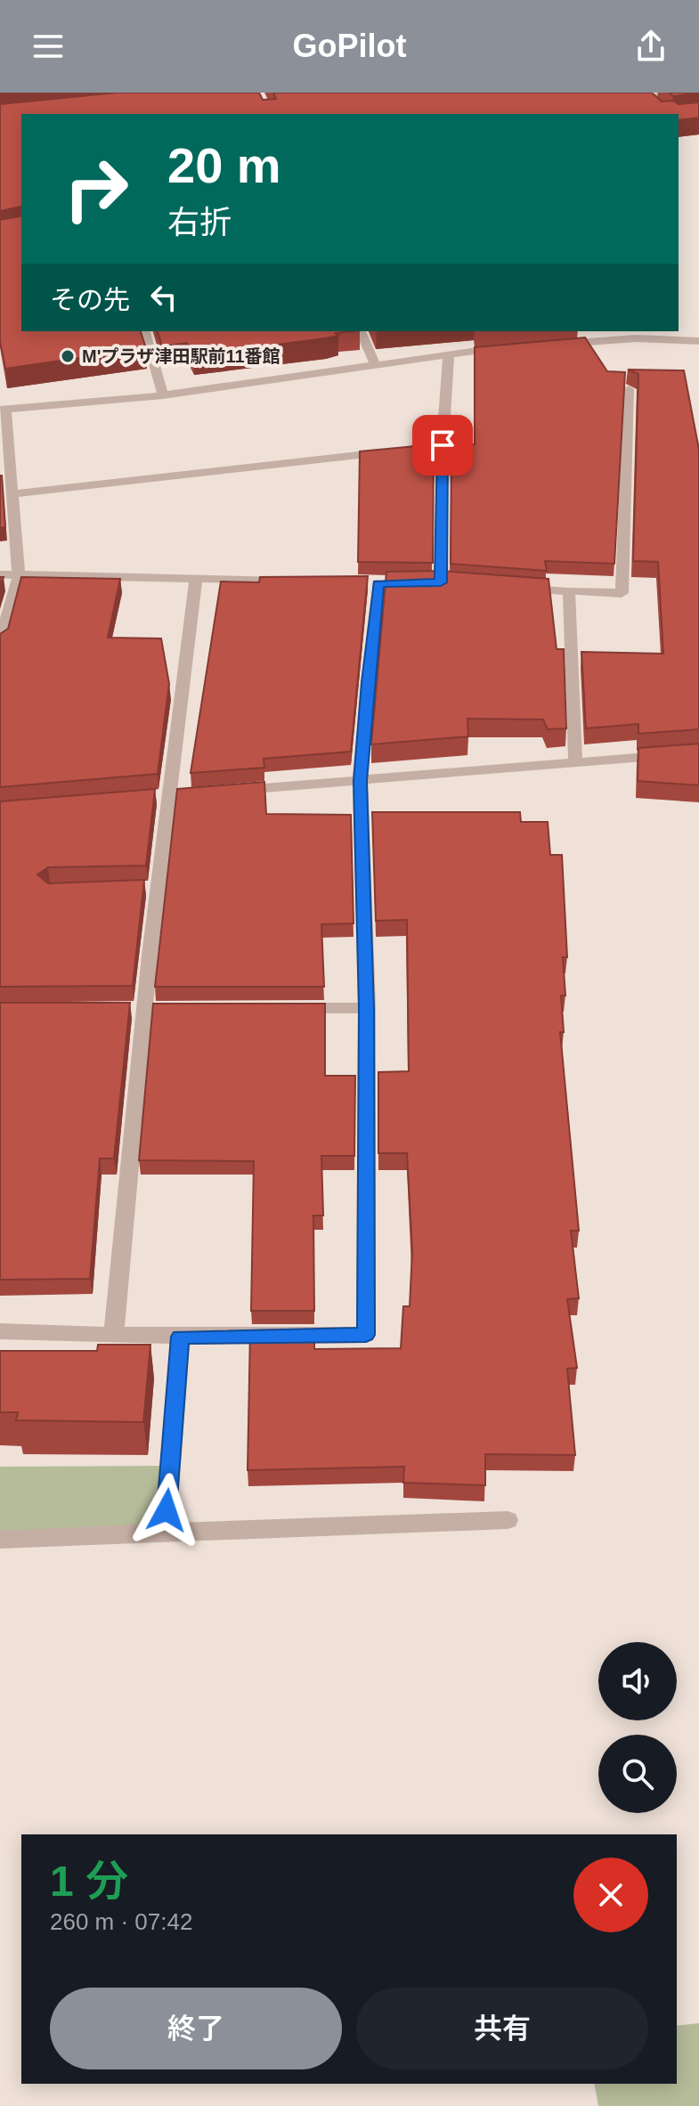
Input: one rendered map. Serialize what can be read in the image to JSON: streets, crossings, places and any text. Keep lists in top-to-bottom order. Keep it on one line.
{"places":["M'プラザ津田駅前11番館"],"page":{"header":"GoPilot","turn":["20 m","右折"],"then":"その先","heading":["1 分","260 m · 07:42"],"buttons":["終了","共有"]}}
